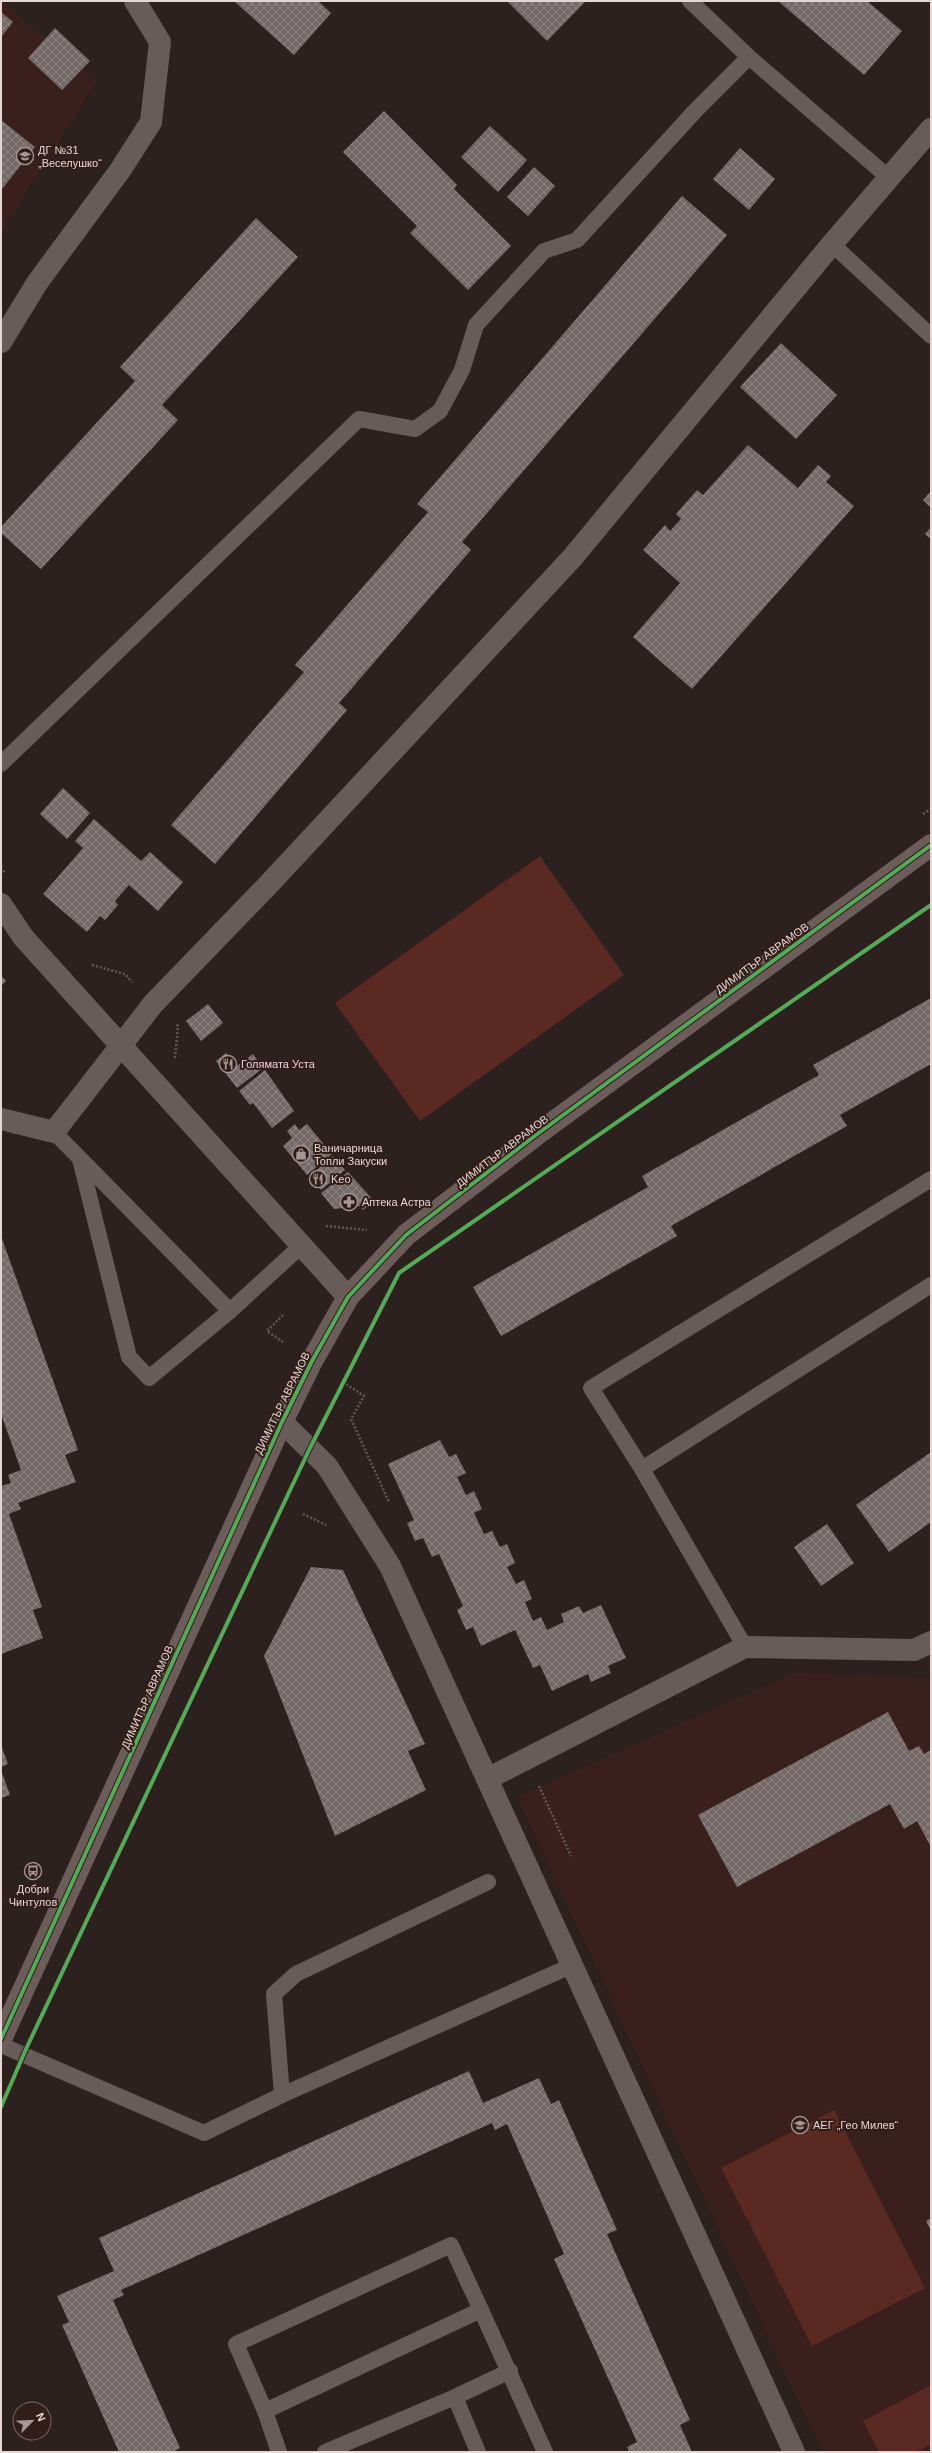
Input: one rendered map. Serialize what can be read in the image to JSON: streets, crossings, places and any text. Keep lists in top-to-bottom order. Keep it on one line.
{"streets":{"street":["ДИМИТЪР АВРАМОВ"]},"places":{"school or university":["ДГ №31 „Веселушко“","АЕГ „Гео Милев“"],"restaurant":["Голямата Уста","Keo"],"shop":["Ваничарница Топли Закуски"],"pharmacy":["Аптека Астра"],"bus stop":["Добри Чинтулов"]},"north":"top right"}
